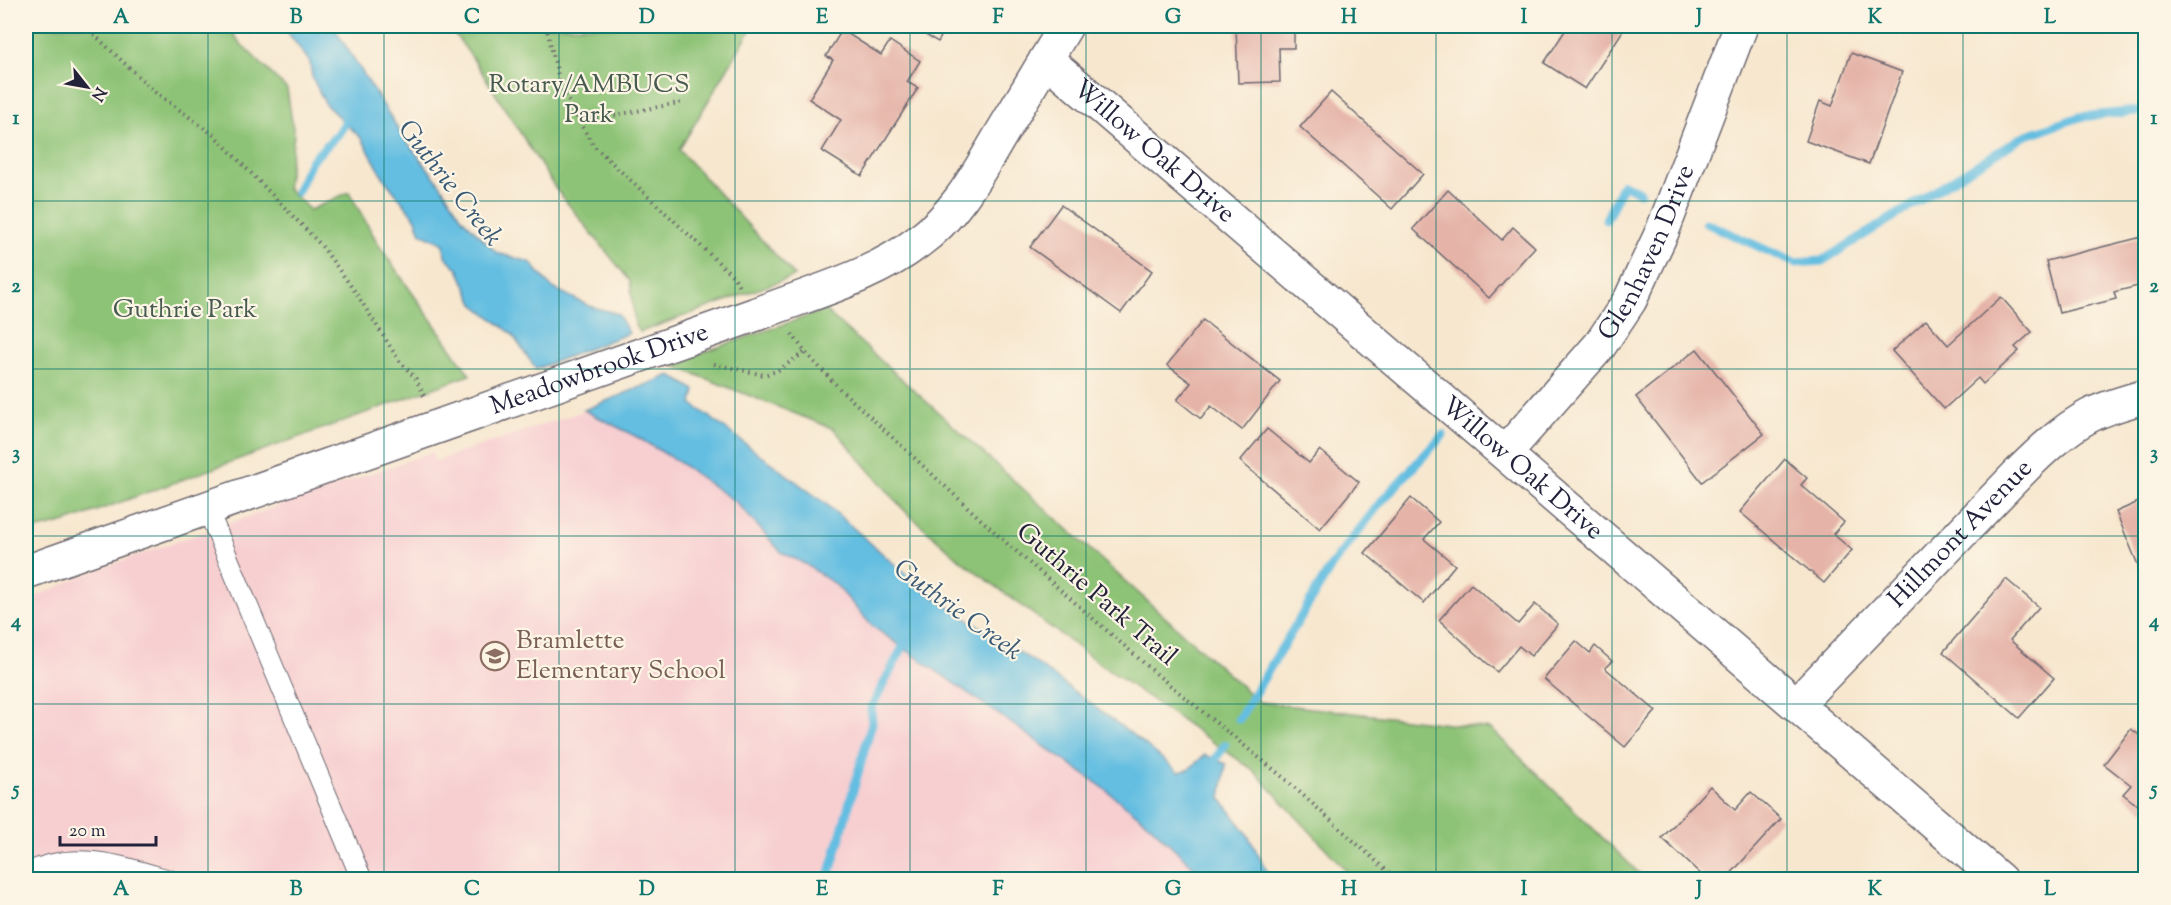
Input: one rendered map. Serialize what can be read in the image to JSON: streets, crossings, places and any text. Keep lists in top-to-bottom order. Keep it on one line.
{"streets":{"street":["Willow Oak Drive","Glenhaven Drive","Meadowbrook Drive","Hillmont Avenue"],"path":["Guthrie Park Trail"]},"crossings":[["Willow Oak Drive","Glenhaven Drive"],["Willow Oak Drive","Meadowbrook Drive"],["Willow Oak Drive","Hillmont Avenue"]],"water":["Guthrie Creek"],"parks":["Rotary/AMBUCS Park","Guthrie Park"],"places":{"school or university":["Bramlette Elementary School"]},"scale_bar":"20 m","north":"bottom right","grid":{"columns":["A","B","C","D","E","F","G","H","I","J","K","L"],"rows":["1","2","3","4","5"]}}
